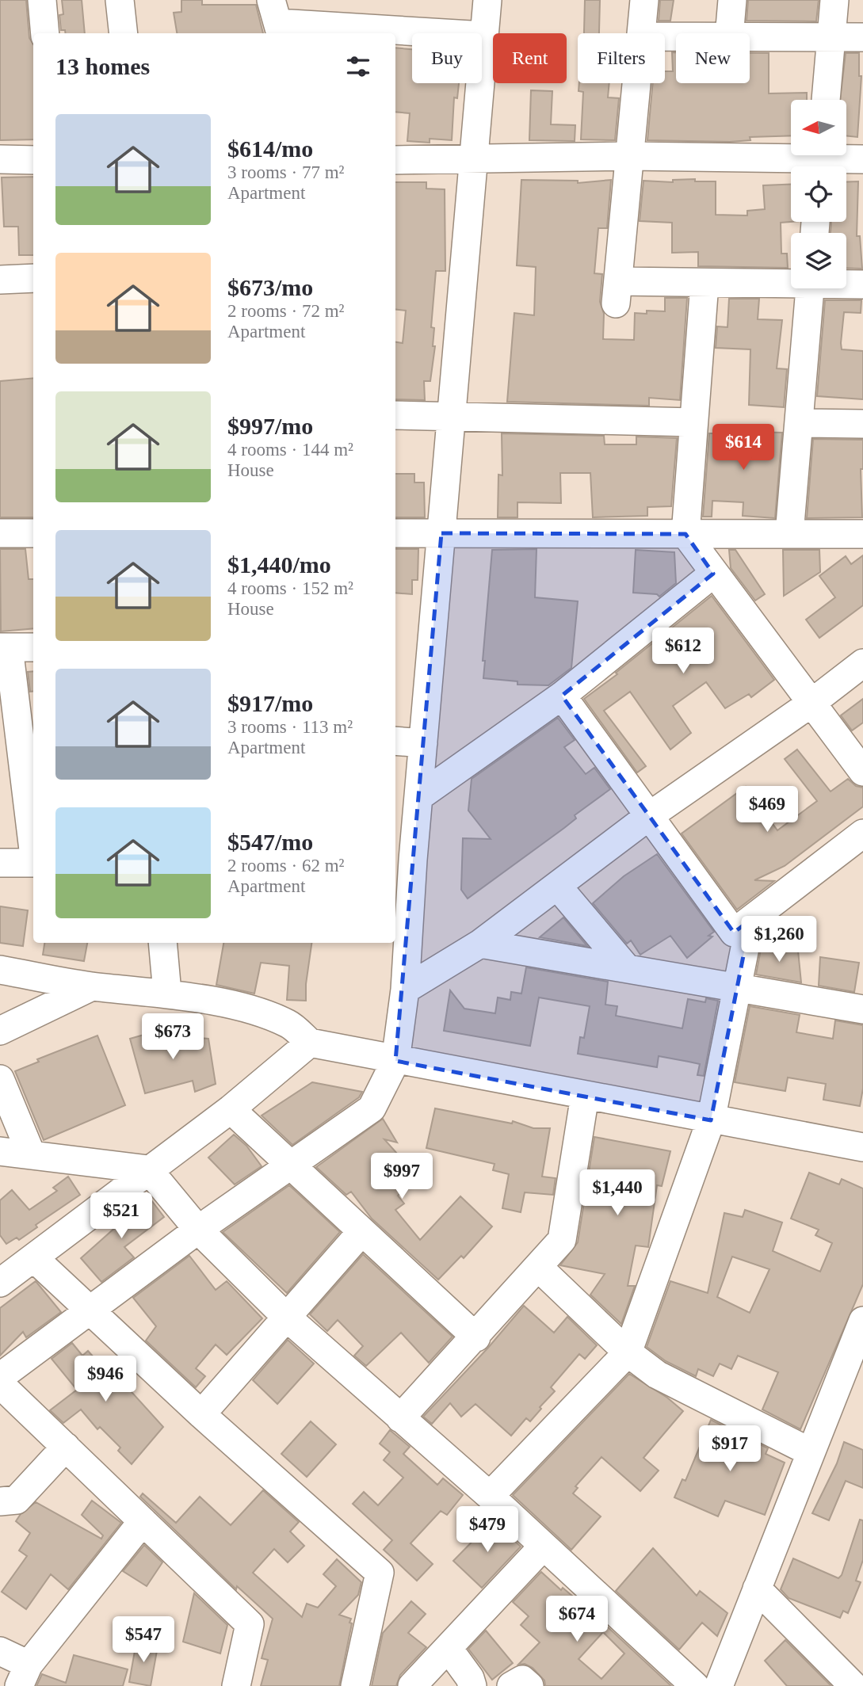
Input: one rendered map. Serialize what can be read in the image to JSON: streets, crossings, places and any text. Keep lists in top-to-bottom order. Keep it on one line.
{"north":"left","page":{"chip":["Buy","Rent","Filters","New"],"heading":"13 homes","list":[{"name":"$614/mo","note":"3 rooms · 77 m² · Apartment"},{"name":"$673/mo","note":"2 rooms · 72 m² · Apartment"},{"name":"$997/mo","note":"4 rooms · 144 m² · House"},{"name":"$1,440/mo","note":"4 rooms · 152 m² · House"},{"name":"$917/mo","note":"3 rooms · 113 m² · Apartment"},{"name":"$547/mo","note":"2 rooms · 62 m² · Apartment"}],"price":["$614","$612","$469","$1,260","$673","$997","$1,440","$521","$946","$917","$479","$674","$547"]}}
